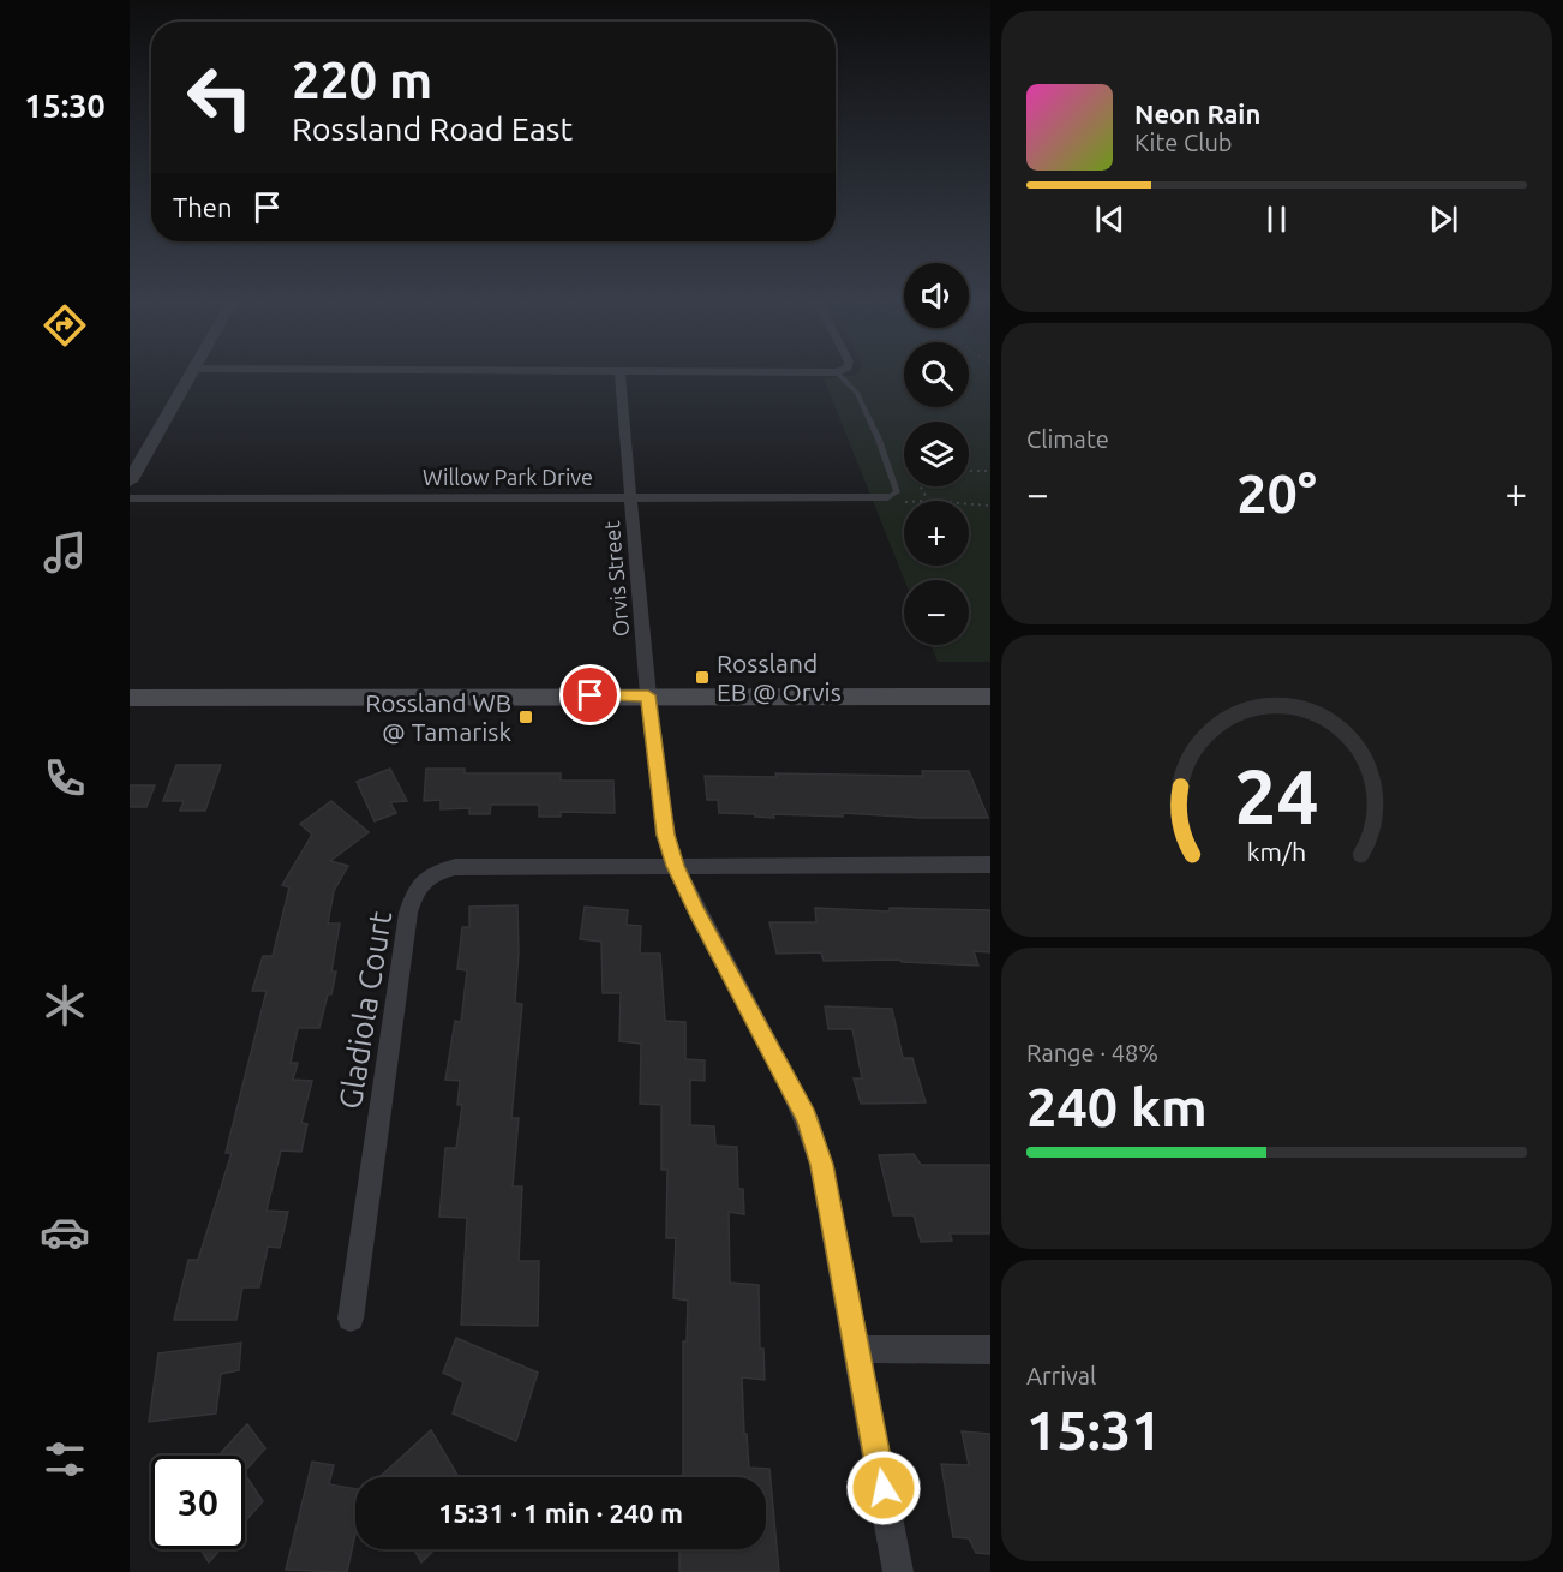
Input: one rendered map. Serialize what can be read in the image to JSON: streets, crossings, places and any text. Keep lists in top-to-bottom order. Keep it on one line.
{"streets":{"street":["Willow Park Drive","Orvis Street","Gladiola Court"]},"crossings":[["Willow Park Drive","Orvis Street"],["Orvis Street","Gladiola Court"]],"places":{"transit":["Rossland EB @ Orvis","Rossland WB @ Tamarisk"]},"page":{"tabs":"15:30","turn":["220 m","Rossland Road East"],"song":["Neon Rain","Kite Club"],"then":"Then","map_buttons":["+","−"],"tile":["Climate",["Range · 48%","240 km"],["Arrival","15:31"]],"heat":["−","20°","+"],"limit":"30","trip":"15:31 · 1 min · 240 m","gauge":["24","km/h"]}}
